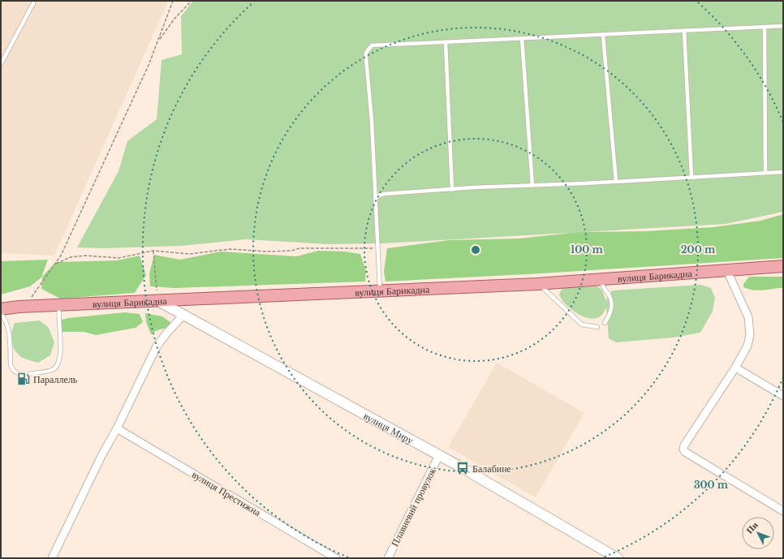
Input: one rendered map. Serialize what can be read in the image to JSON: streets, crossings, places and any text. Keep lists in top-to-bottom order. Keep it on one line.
{"streets":{"main road":["вулиця Барикадна"],"street":["вулиця Миру","вулиця Престижна","Плавневий провулок"]},"crossings":[["вулиця Барикадна","вулиця Миру"],["вулиця Миру","Плавневий провулок"]],"places":{"fuel station":["Параллель"],"bus stop":["Балабине"]},"north":"top left","rings":["100 m","200 m","300 m"]}
